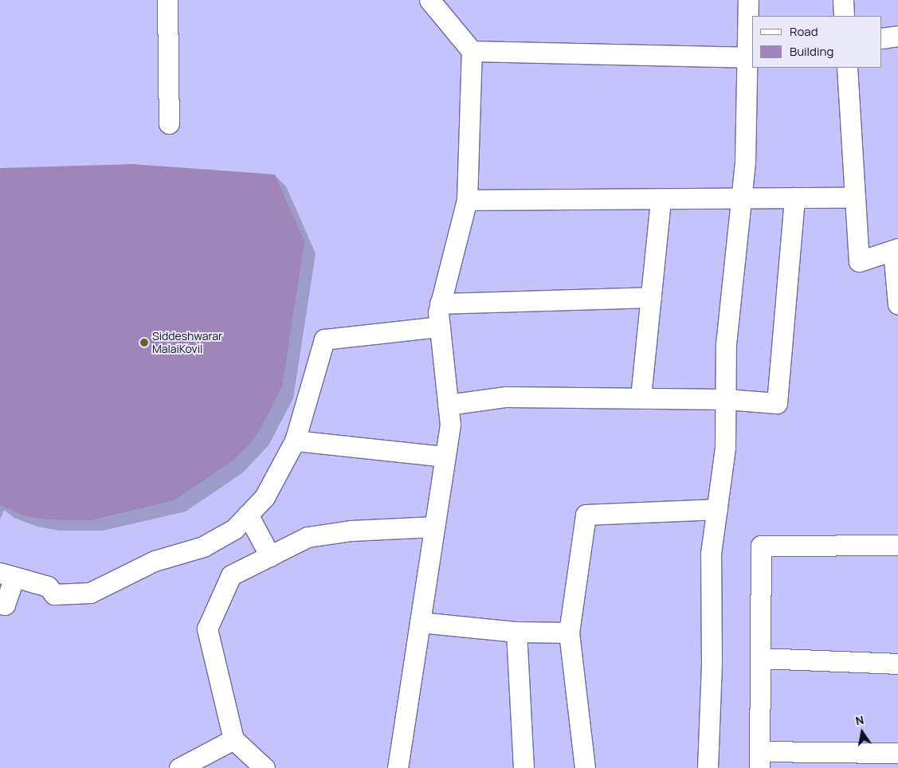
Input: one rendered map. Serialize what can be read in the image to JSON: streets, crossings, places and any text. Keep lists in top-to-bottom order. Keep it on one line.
{"places":["Siddeshwarar MalaiKovil"],"legend":["Road","Building"],"north":"top"}
